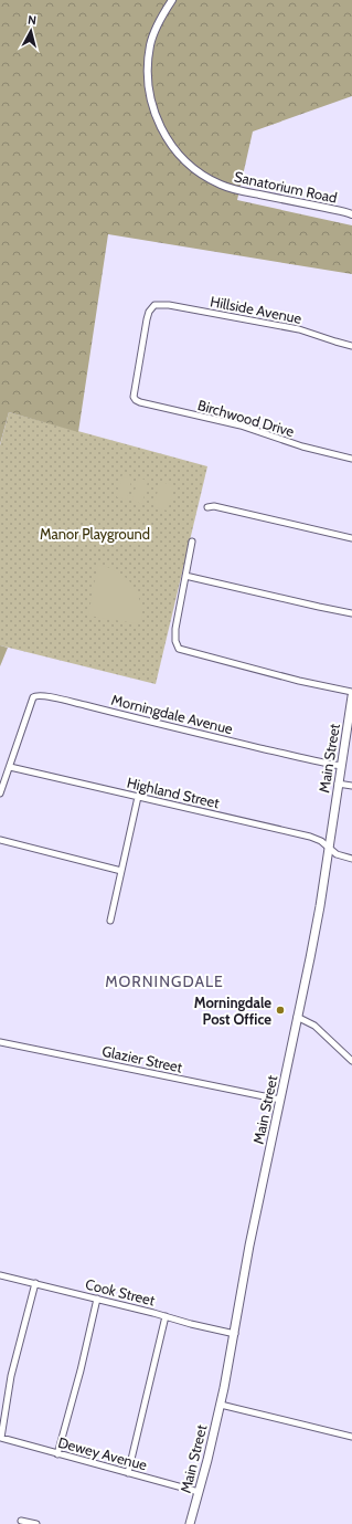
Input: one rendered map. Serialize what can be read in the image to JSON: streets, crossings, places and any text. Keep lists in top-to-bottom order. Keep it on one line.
{"streets":{"main road":["Main Street"],"street":["Sanatorium Road","Hillside Avenue","Birchwood Drive","Morningdale Avenue","Highland Street","Glazier Street","Cook Street","Dewey Avenue"]},"crossings":[["Hillside Avenue","Birchwood Drive"],["Morningdale Avenue","Main Street"],["Morningdale Avenue","Highland Street"],["Main Street","Highland Street"],["Main Street","Glazier Street"],["Main Street","Cook Street"],["Main Street","Dewey Avenue"],["Cook Street","Dewey Avenue"]],"districts":["MORNINGDALE"],"parks":["Manor Playground"],"places":["Morningdale Post Office"],"north":"top"}
